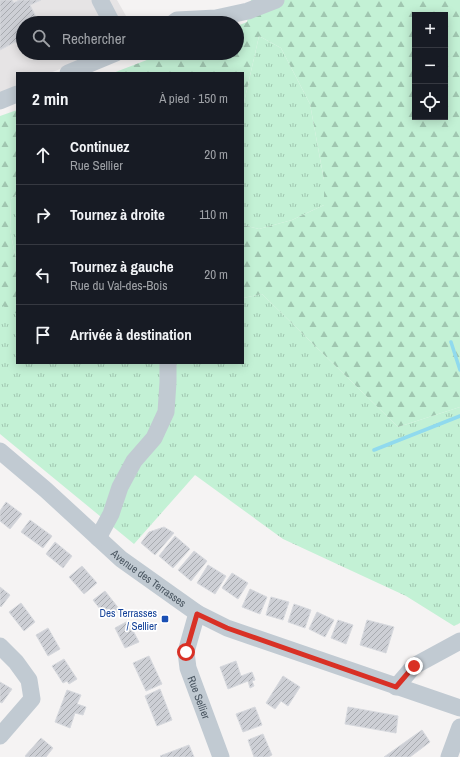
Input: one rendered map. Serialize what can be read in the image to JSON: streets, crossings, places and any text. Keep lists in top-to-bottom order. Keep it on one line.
{"streets":{"street":["Avenue des Terrasses","Rue Sellier"]},"crossings":[["Avenue des Terrasses","Rue Sellier"]],"places":{"transit":["Des Terrasses / Sellier"]},"page":{"map_buttons":["+","−"],"search":"Rechercher","heading":["2 min","À pied · 150 m"],"list":[["Continuez","Rue Sellier","20 m"],["Tournez à droite","110 m"],["Tournez à gauche","Rue du Val-des-Bois","20 m"],"Arrivée à destination"]}}
